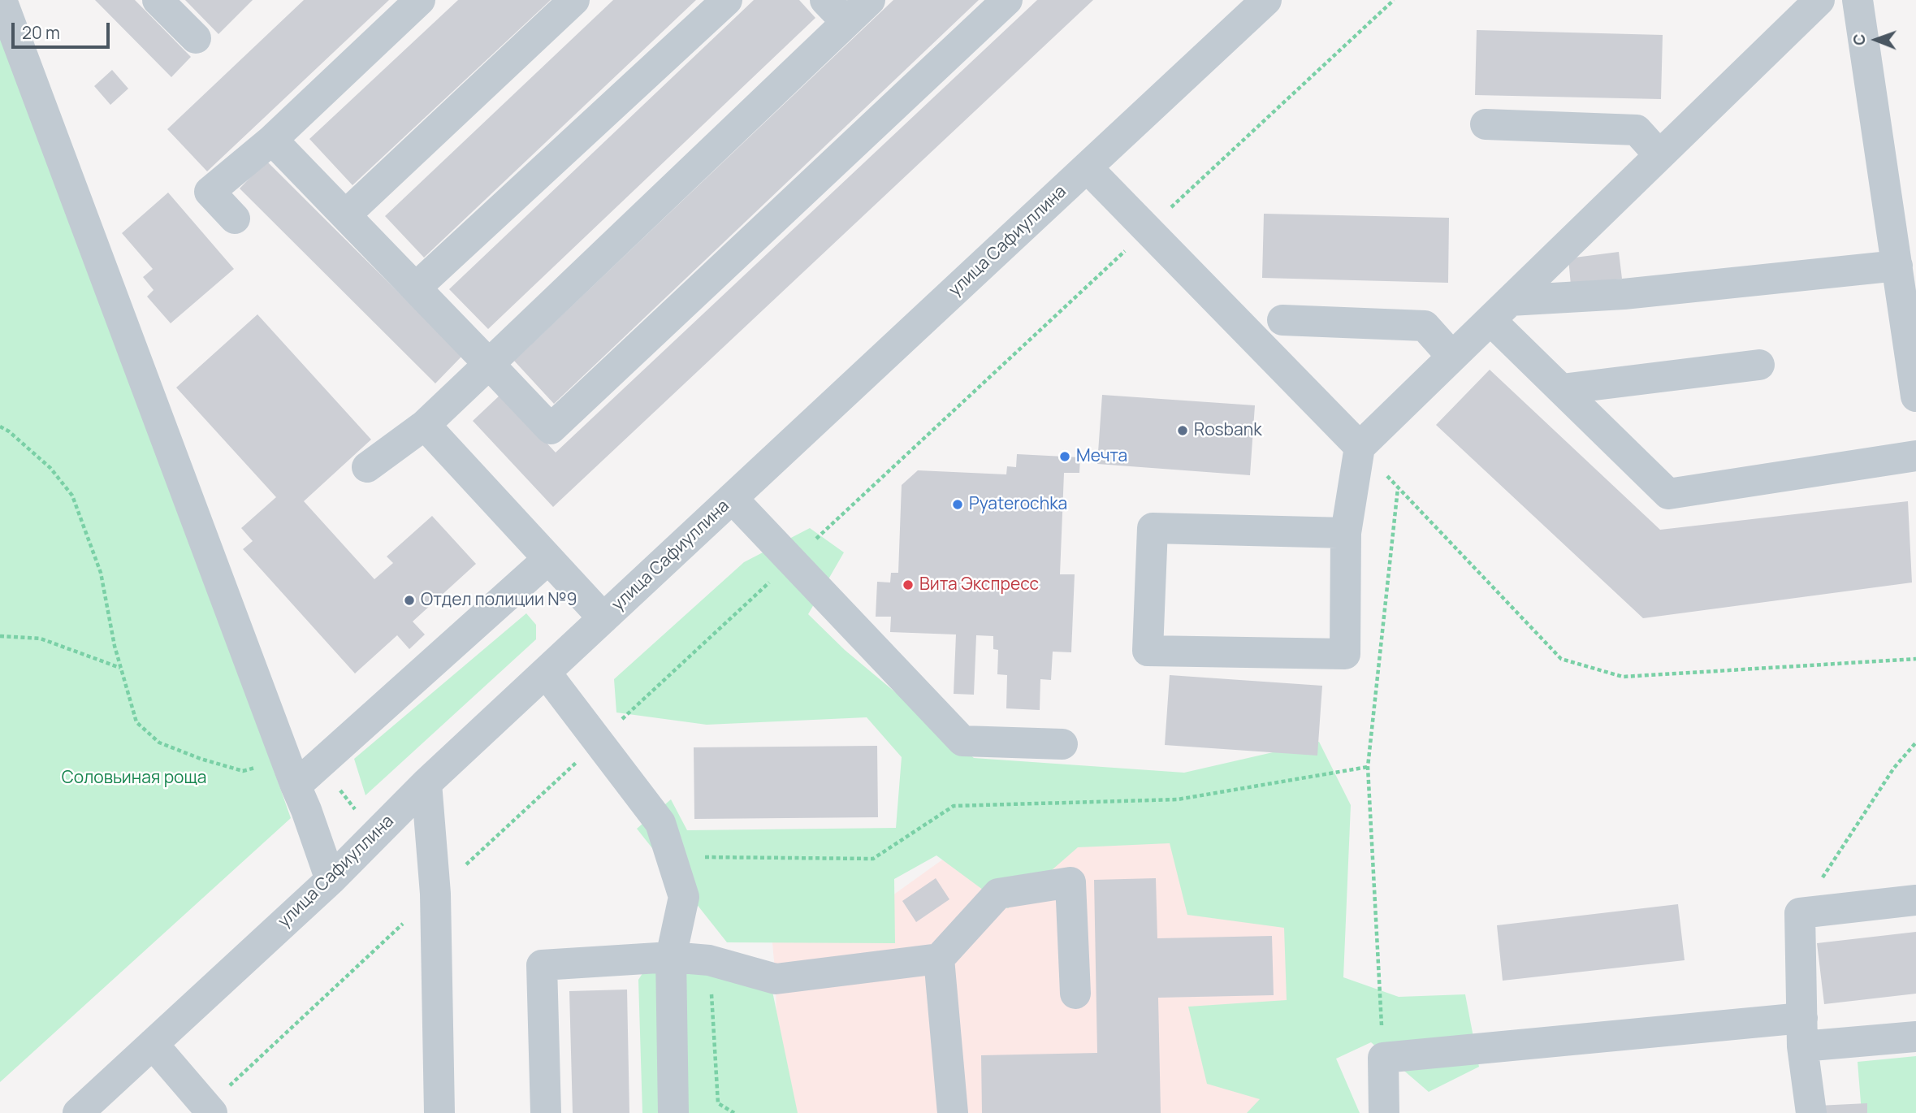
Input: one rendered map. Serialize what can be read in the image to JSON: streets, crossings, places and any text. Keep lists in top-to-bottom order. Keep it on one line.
{"streets":{"street":["улица Сафиуллина"]},"parks":["Соловьиная роща"],"places":["Rosbank","Мечта","Pyaterochka","Вита Экспресс","Отдел полиции №9"],"scale_bar":"20 m","north":"left"}
